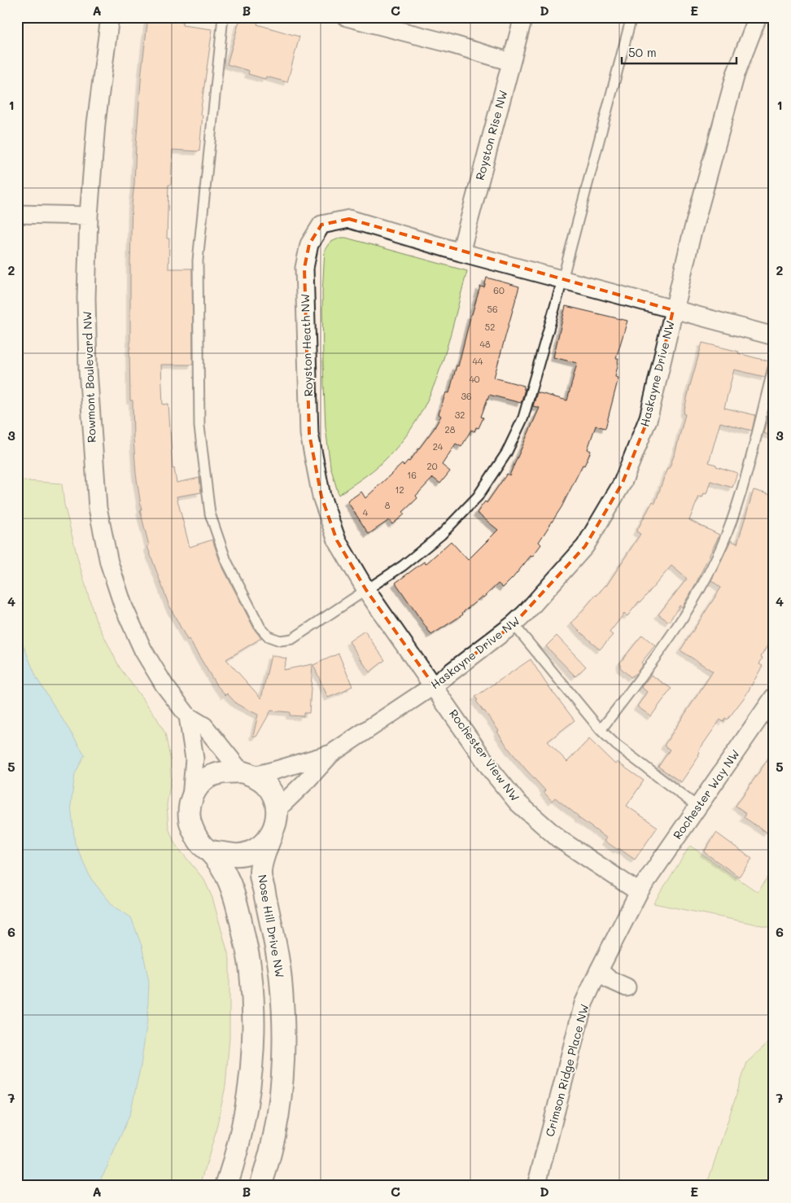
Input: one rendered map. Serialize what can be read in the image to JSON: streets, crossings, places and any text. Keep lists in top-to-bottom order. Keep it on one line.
{"streets":{"street":["Royston Rise NW","Royston Heath NW","Haskayne Drive NW","Rowmont Boulevard NW","Rochester View NW","Rochester Way NW","Nose Hill Drive NW","Crimson Ridge Place NW"]},"crossings":[["Royston Rise NW","Royston Heath NW"],["Royston Heath NW","Haskayne Drive NW"],["Royston Heath NW","Rochester View NW"],["Haskayne Drive NW","Rowmont Boulevard NW"],["Haskayne Drive NW","Rochester View NW"],["Haskayne Drive NW","Nose Hill Drive NW"],["Rowmont Boulevard NW","Nose Hill Drive NW"],["Rochester View NW","Rochester Way NW"],["Rochester View NW","Crimson Ridge Place NW"],["Rochester Way NW","Crimson Ridge Place NW"]],"house_numbers":["60","56","52","48","44","40","36","32","28","24","20","16","12","8","4"],"scale_bar":"50 m","grid":{"columns":["A","B","C","D","E"],"rows":["1","2","3","4","5","6","7"]}}
